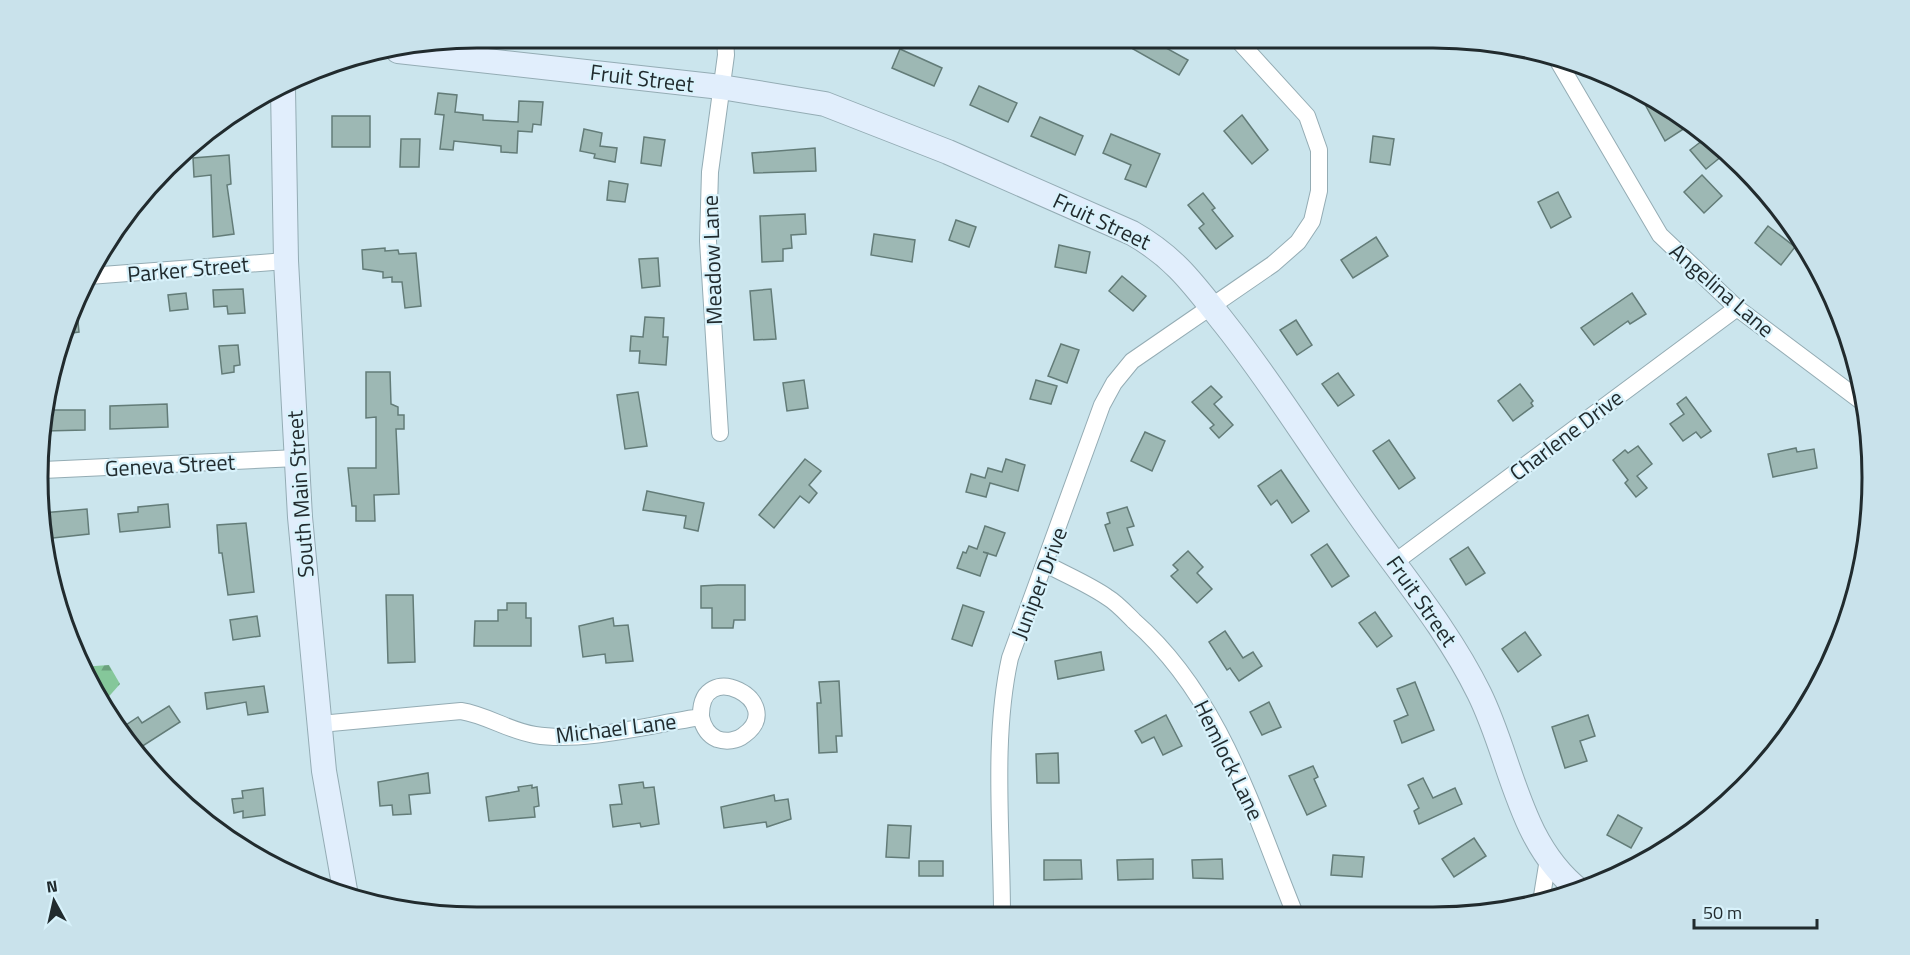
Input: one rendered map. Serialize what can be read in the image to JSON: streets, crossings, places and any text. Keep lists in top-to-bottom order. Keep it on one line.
{"streets":{"street":["Fruit Street","Meadow Lane","Parker Street","Angelina Lane","Charlene Drive","Geneva Street","South Main Street","Juniper Drive","Michael Lane","Hemlock Lane"]},"crossings":[["Fruit Street","Meadow Lane"],["Fruit Street","Charlene Drive"],["Fruit Street","Juniper Drive"],["Parker Street","South Main Street"],["Angelina Lane","Charlene Drive"],["Geneva Street","South Main Street"],["South Main Street","Michael Lane"],["Juniper Drive","Hemlock Lane"]],"scale_bar":"50 m","north":"top"}
